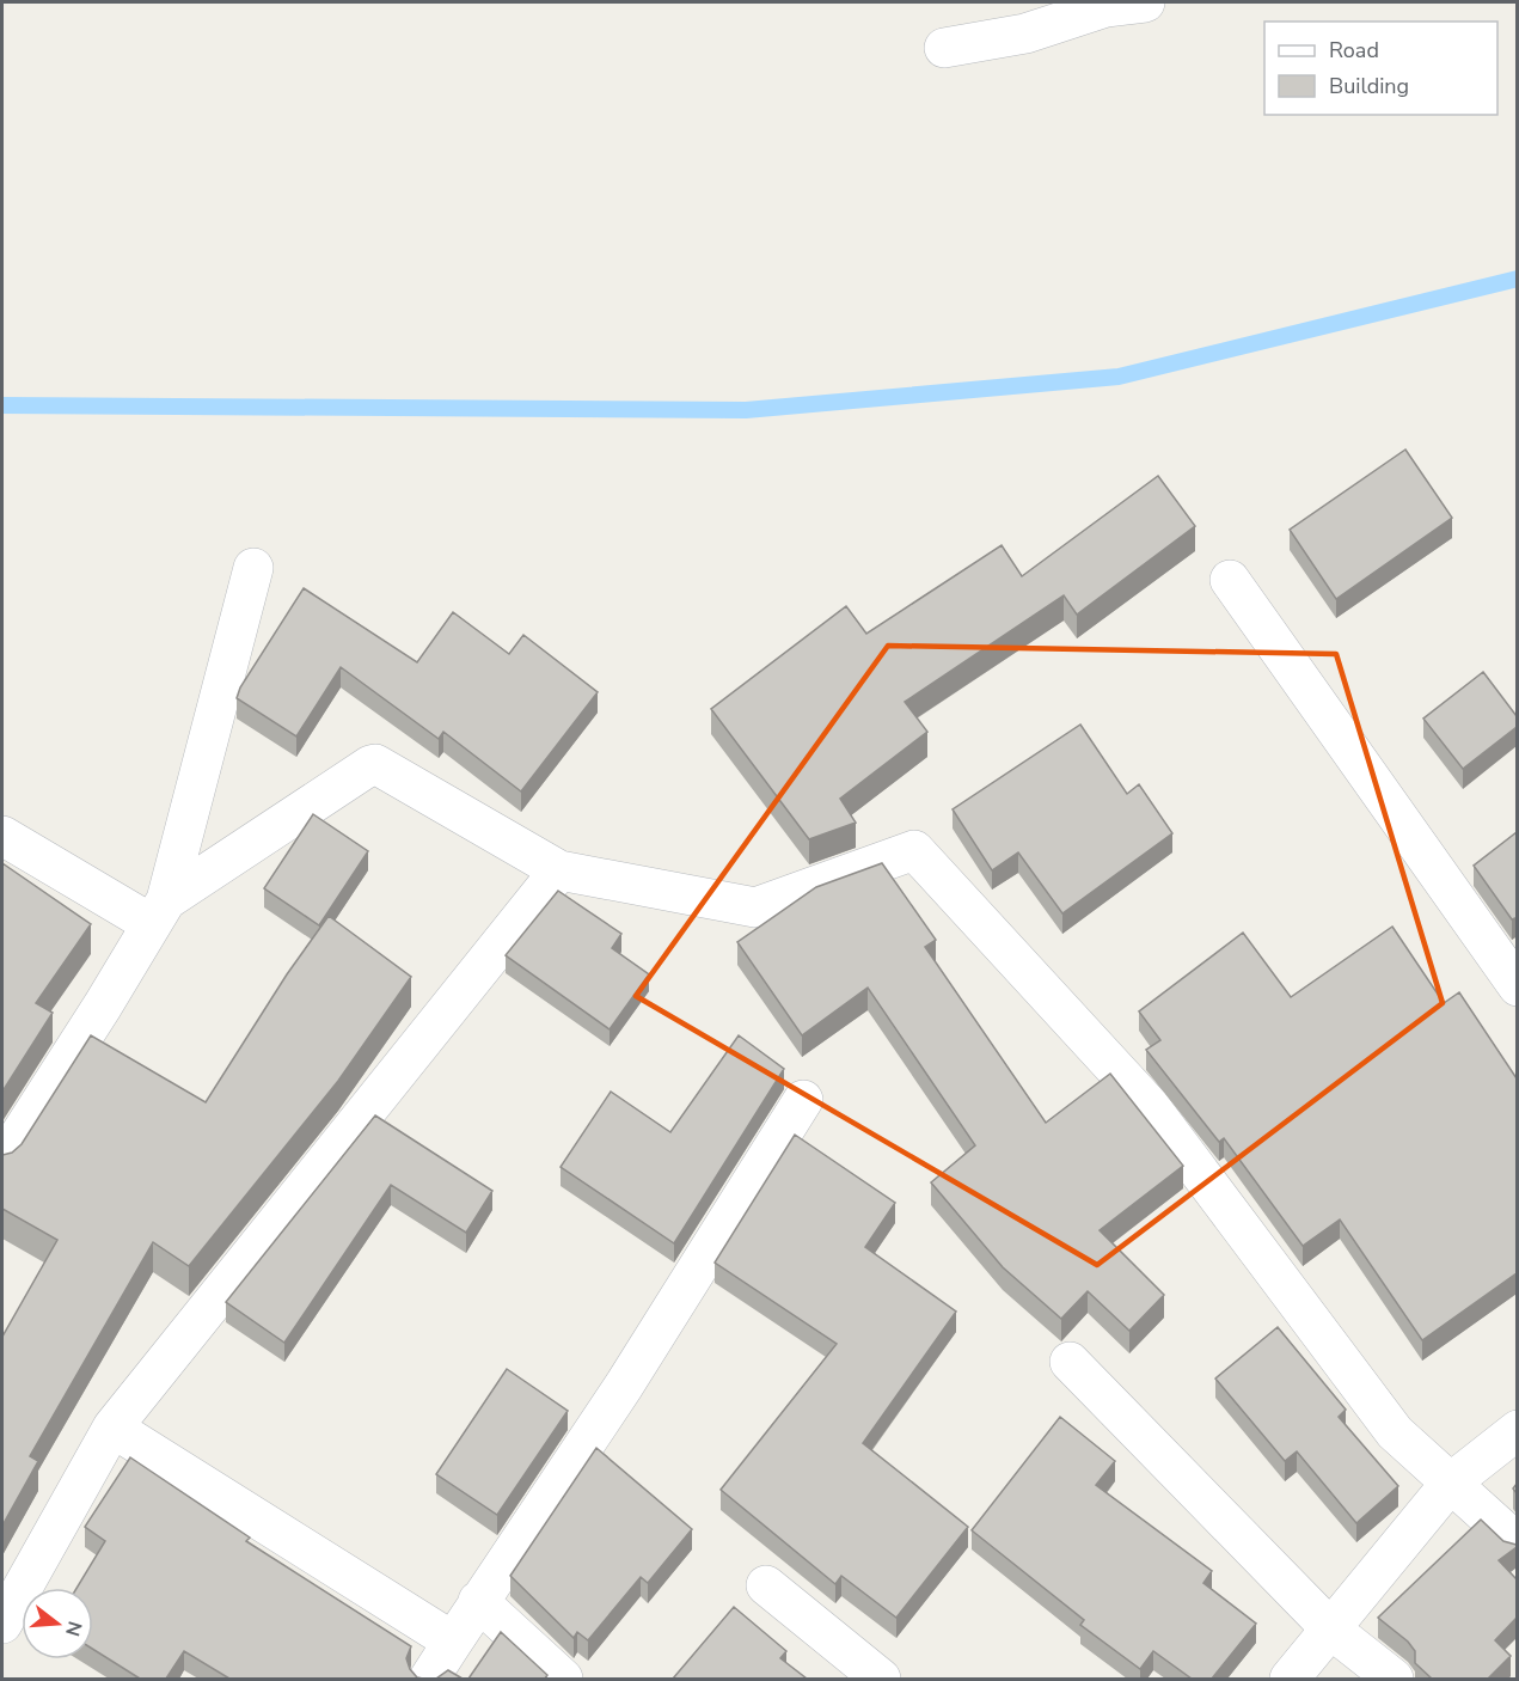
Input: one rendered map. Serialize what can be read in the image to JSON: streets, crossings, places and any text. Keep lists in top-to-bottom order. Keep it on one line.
{"legend":["Road","Building"],"north":"right"}
